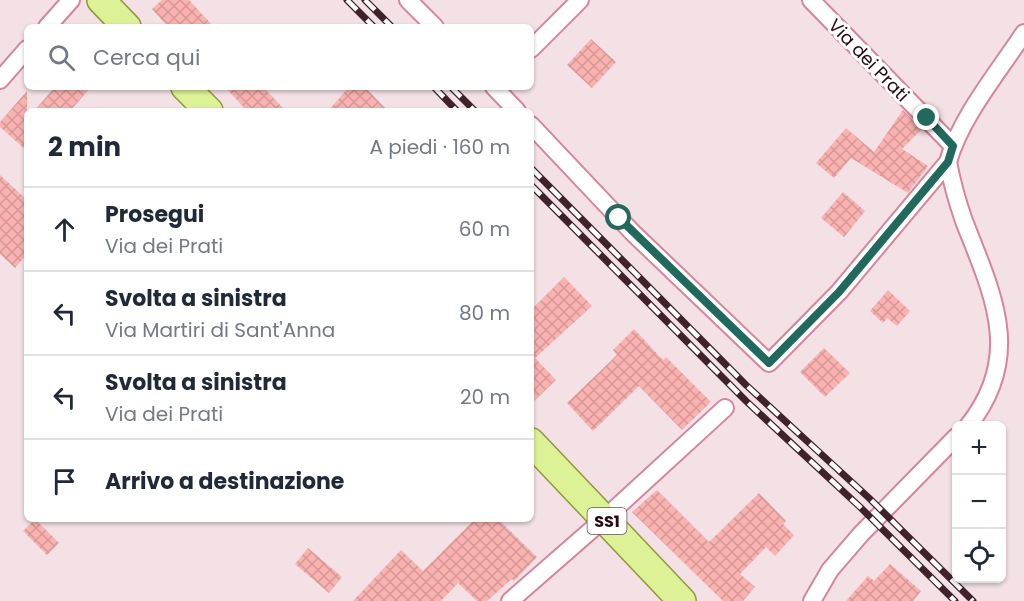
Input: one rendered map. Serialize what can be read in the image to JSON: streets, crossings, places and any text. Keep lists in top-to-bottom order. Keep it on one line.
{"streets":{"main road":["SS1"],"street":["Via dei Prati"]},"page":{"search":"Cerca qui","heading":["2 min","A piedi · 160 m"],"list":[["Prosegui","Via dei Prati","60 m"],["Svolta a sinistra","Via Martiri di Sant'Anna","80 m"],["Svolta a sinistra","Via dei Prati","20 m"],"Arrivo a destinazione"],"map_buttons":["+","−"]}}
